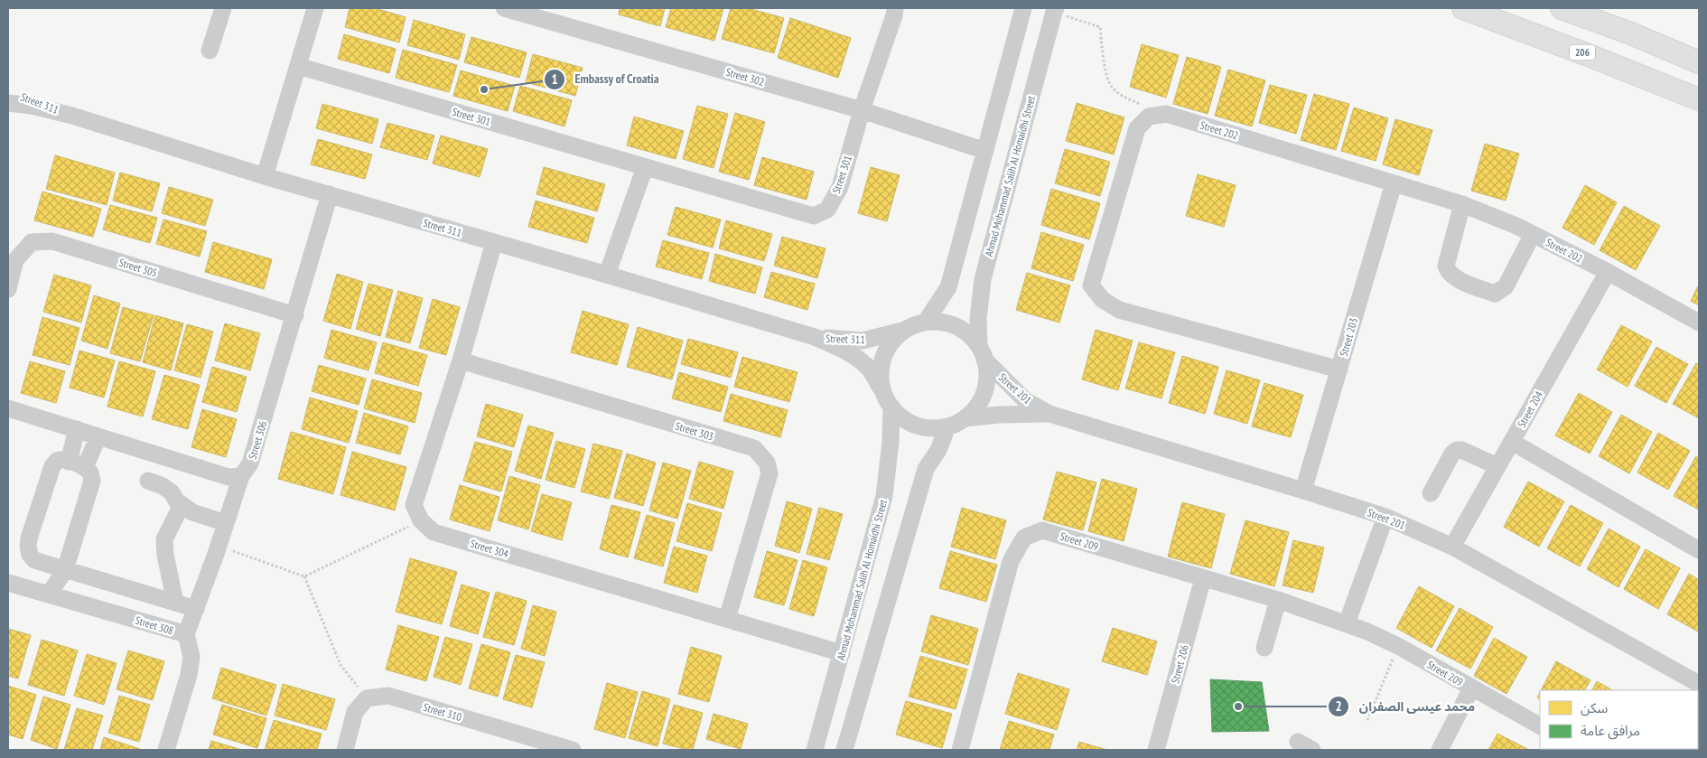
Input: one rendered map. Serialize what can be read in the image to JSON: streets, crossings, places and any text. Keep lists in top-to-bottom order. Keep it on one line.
{"streets":{"main road":["206"],"street":["Street 302","Street 311","Street 301","Street 202","Ahmad Mohammad Salih Al Homaidhi Street","Street 305","Street 203","Street 201","Street 204","Street 303","Street 306","Street 209","Street 304","Street 308","Street 206","Street 310"]},"crossings":[["Street 302","Street 301"],["Street 311","Ahmad Mohammad Salih Al Homaidhi Street"],["Street 311","Street 201"],["Street 311","Street 306"],["Street 202","Street 203"],["Street 202","Street 204"],["Ahmad Mohammad Salih Al Homaidhi Street","Street 201"],["Ahmad Mohammad Salih Al Homaidhi Street","Street 304"],["Street 305","Street 306"],["Street 203","Street 201"],["Street 201","Street 204"],["Street 303","Street 304"],["Street 306","Street 308"],["Street 209","Street 206"]],"places":["Embassy of Croatia","محمد عيسى الصفران"],"legend":["سكن","مرافق عامة"]}
